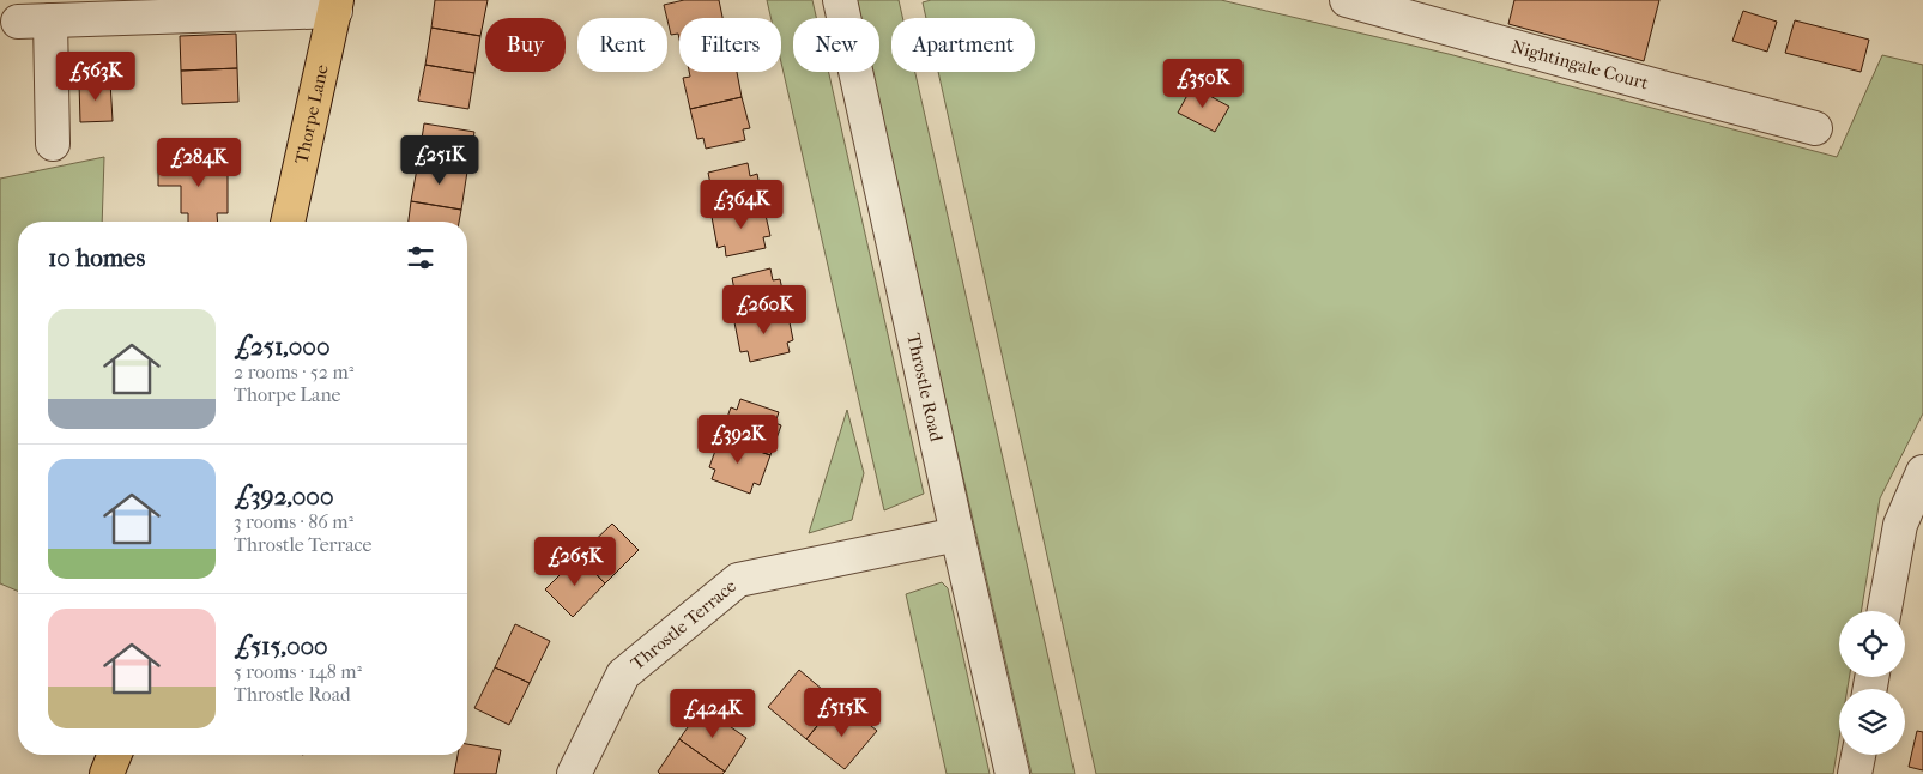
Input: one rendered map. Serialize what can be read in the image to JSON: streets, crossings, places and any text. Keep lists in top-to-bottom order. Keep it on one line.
{"streets":{"main road":["Thorpe Lane"],"street":["Nightingale Court","Throstle Road","Throstle Terrace"]},"crossings":[["Throstle Road","Throstle Terrace"]],"page":{"chip":["Buy","Rent","Filters","New","Apartment"],"price":["£563K","£350K","£251K","£284K","£364K","£260K","£392K","£265K","£515K","£424K"],"heading":"10 homes","list":[{"name":"£251,000","note":"2 rooms · 52 m² · Thorpe Lane"},{"name":"£392,000","note":"3 rooms · 86 m² · Throstle Terrace"},{"name":"£515,000","note":"5 rooms · 148 m² · Throstle Road"}]}}
